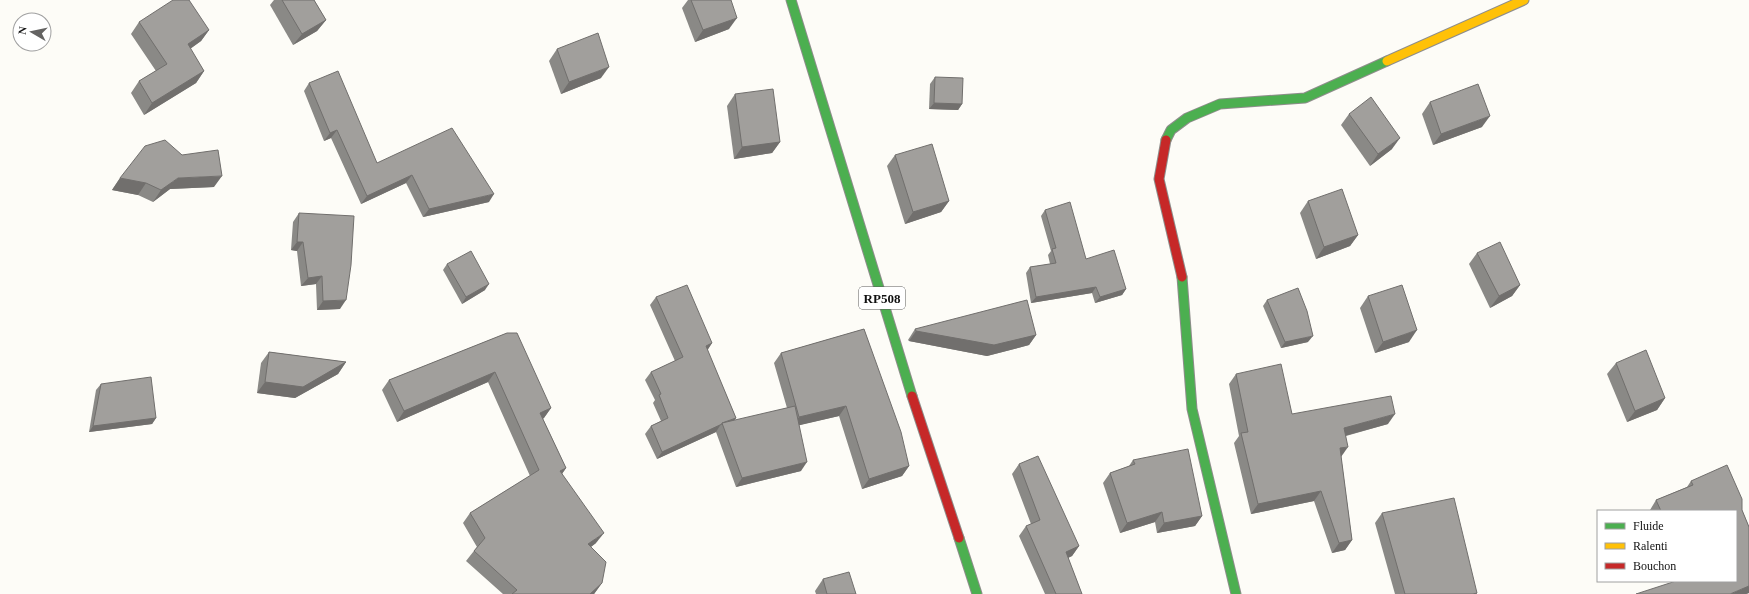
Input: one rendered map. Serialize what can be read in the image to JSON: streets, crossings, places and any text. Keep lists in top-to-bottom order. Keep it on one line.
{"streets":{"street":["RP508"]},"legend":["Fluide","Ralenti","Bouchon"],"north":"left"}
